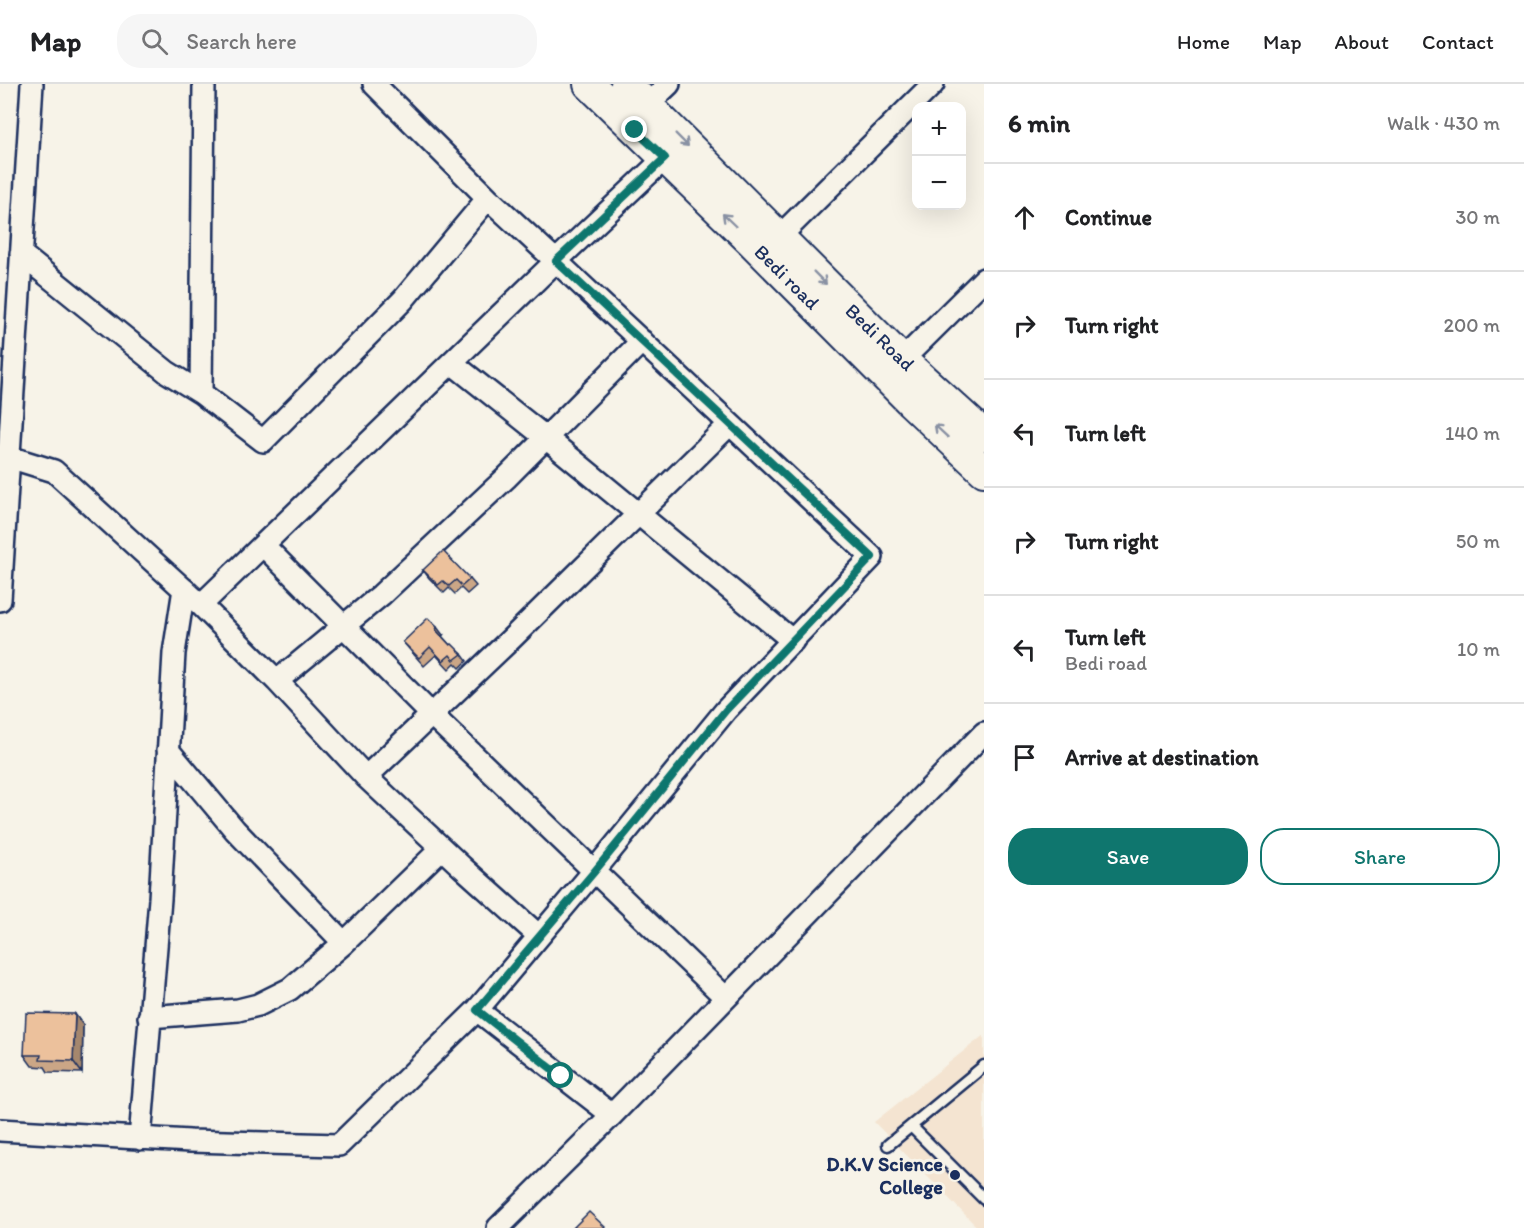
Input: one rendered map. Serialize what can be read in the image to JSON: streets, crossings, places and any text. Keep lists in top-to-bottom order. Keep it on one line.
{"streets":{"main road":["Bedi road","Bedi Road"]},"one_way":["Bedi road","Bedi Road"],"places":["D.K.V Science College"],"page":{"header":"Map","search":"Search here","nav":["Home","Map","About","Contact"],"heading":["6 min","Walk · 430 m"],"map_buttons":["+","−"],"list":[["Continue","30 m"],["Turn right","200 m"],["Turn left","140 m"],["Turn right","50 m"],["Turn left","Bedi road","10 m"],"Arrive at destination"],"buttons":["Save","Share"]}}
